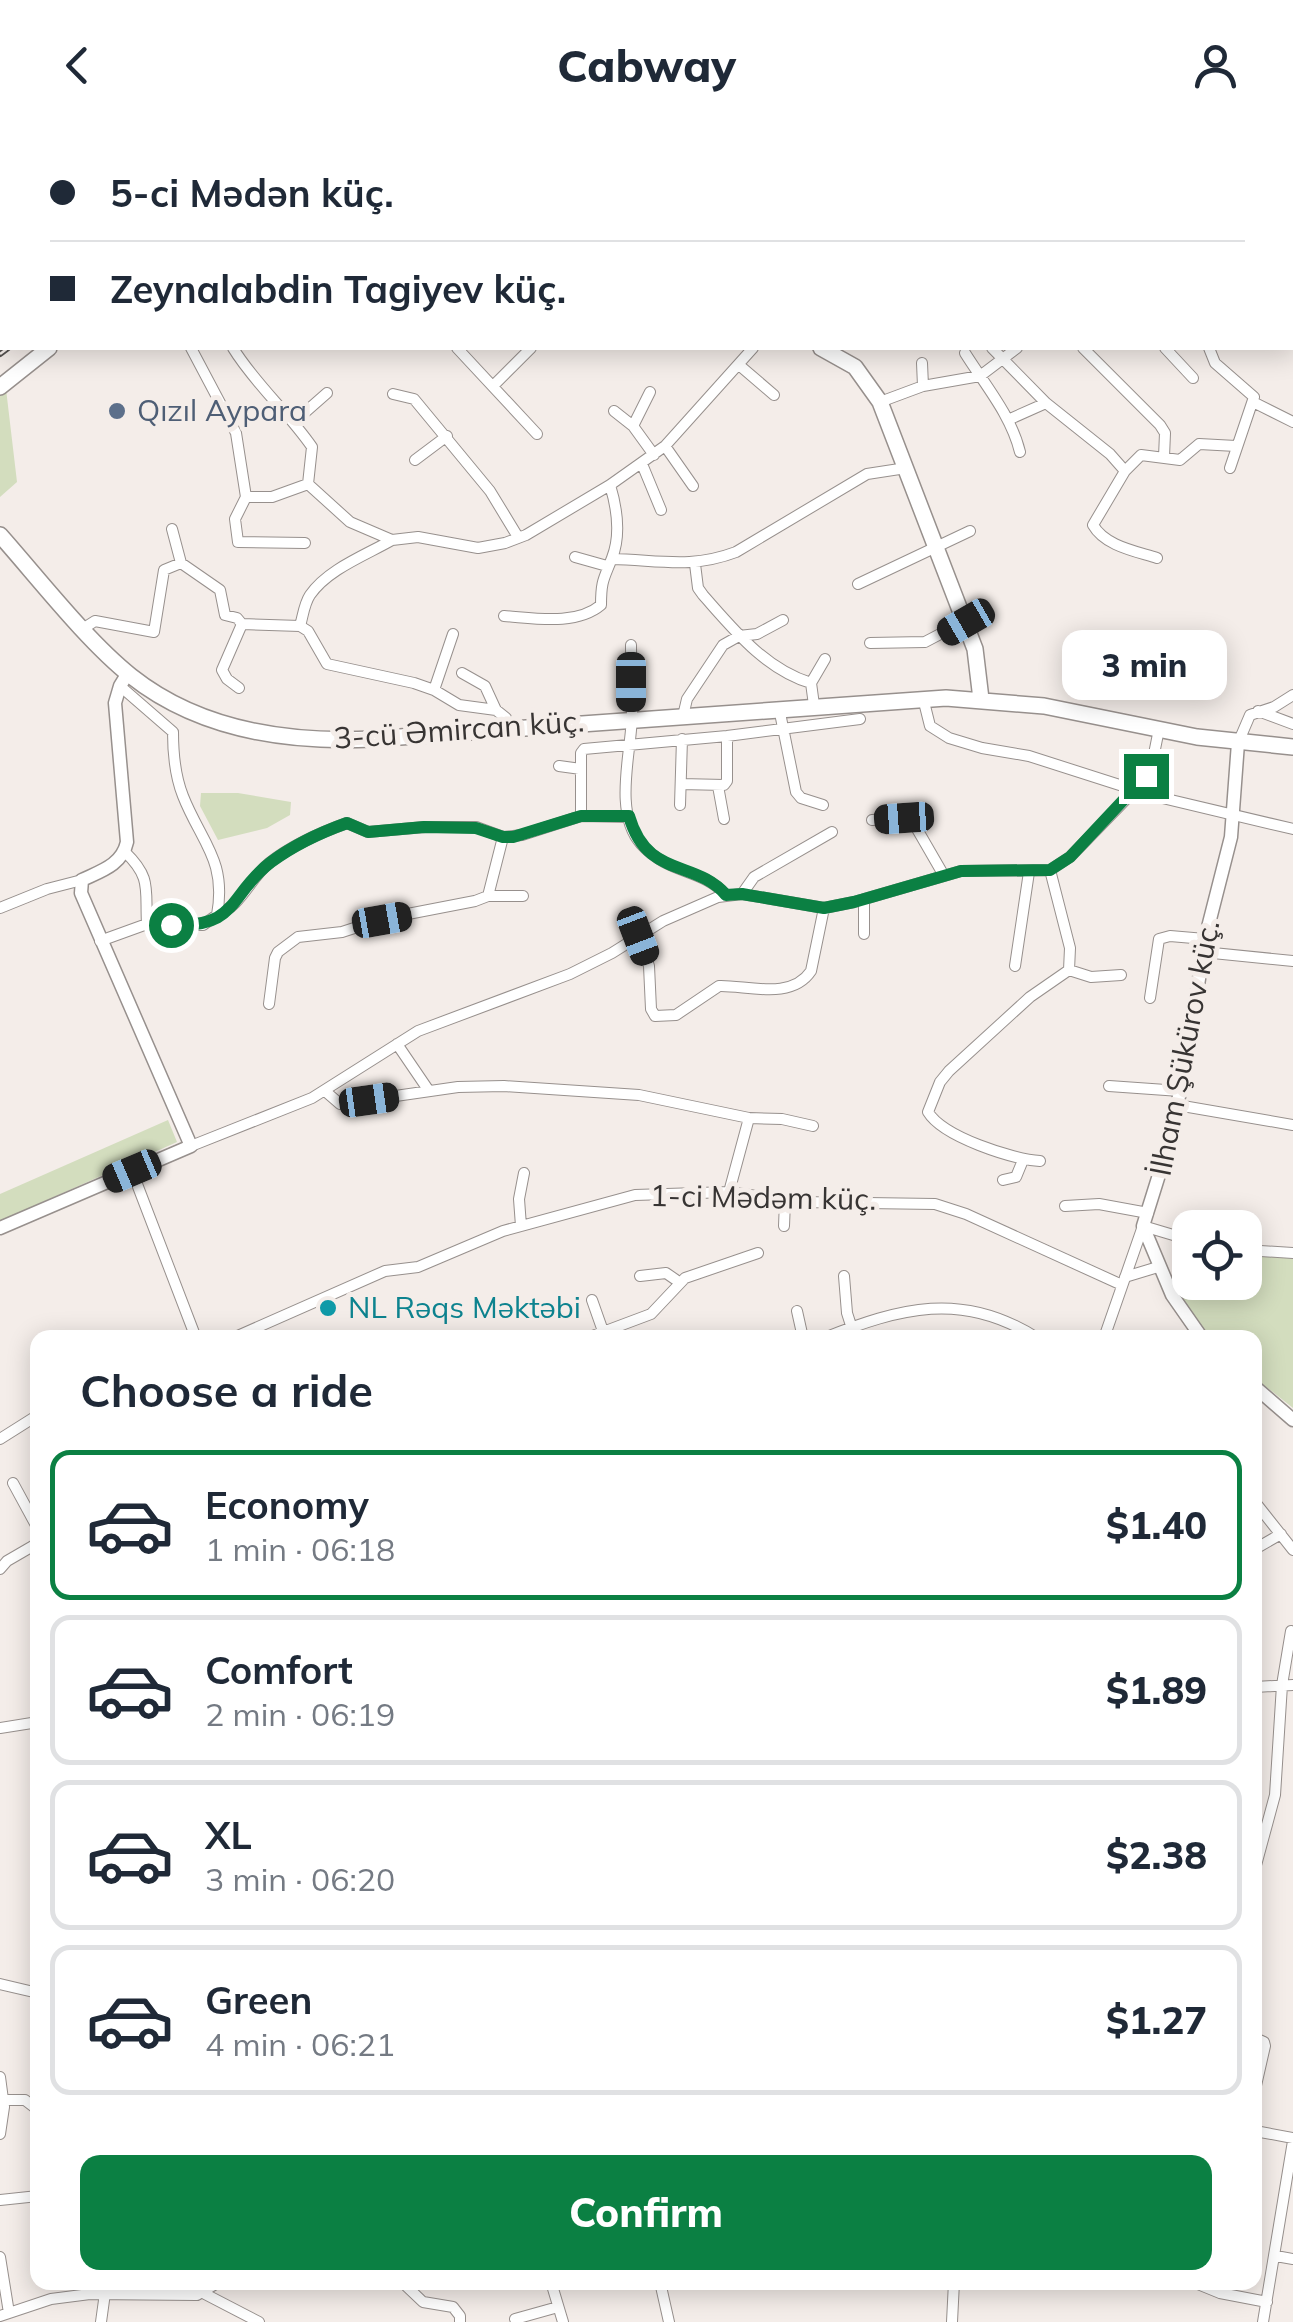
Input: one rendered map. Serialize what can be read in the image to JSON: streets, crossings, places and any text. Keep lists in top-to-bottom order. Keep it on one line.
{"streets":{"main road":["3-cü Əmircan küç."],"street":["İlham Şükürov küç.","1-ci Mədəm küç."]},"crossings":[["3-cü Əmircan küç.","İlham Şükürov küç."]],"places":["Qızıl Aypara","NL Rəqs Məktəbi"],"page":{"header":"Cabway","banner":["5-ci Mədən küç.","Zeynalabdin Tagiyev küç."],"bubble":"3 min","heading":"Choose a ride","list":[{"name":"Economy","note":"1 min · 06:18","value":"$1.40"},{"name":"Comfort","note":"2 min · 06:19","value":"$1.89"},{"name":"XL","note":"3 min · 06:20","value":"$2.38"},{"name":"Green","note":"4 min · 06:21","value":"$1.27"}],"buttons":"Confirm"}}
